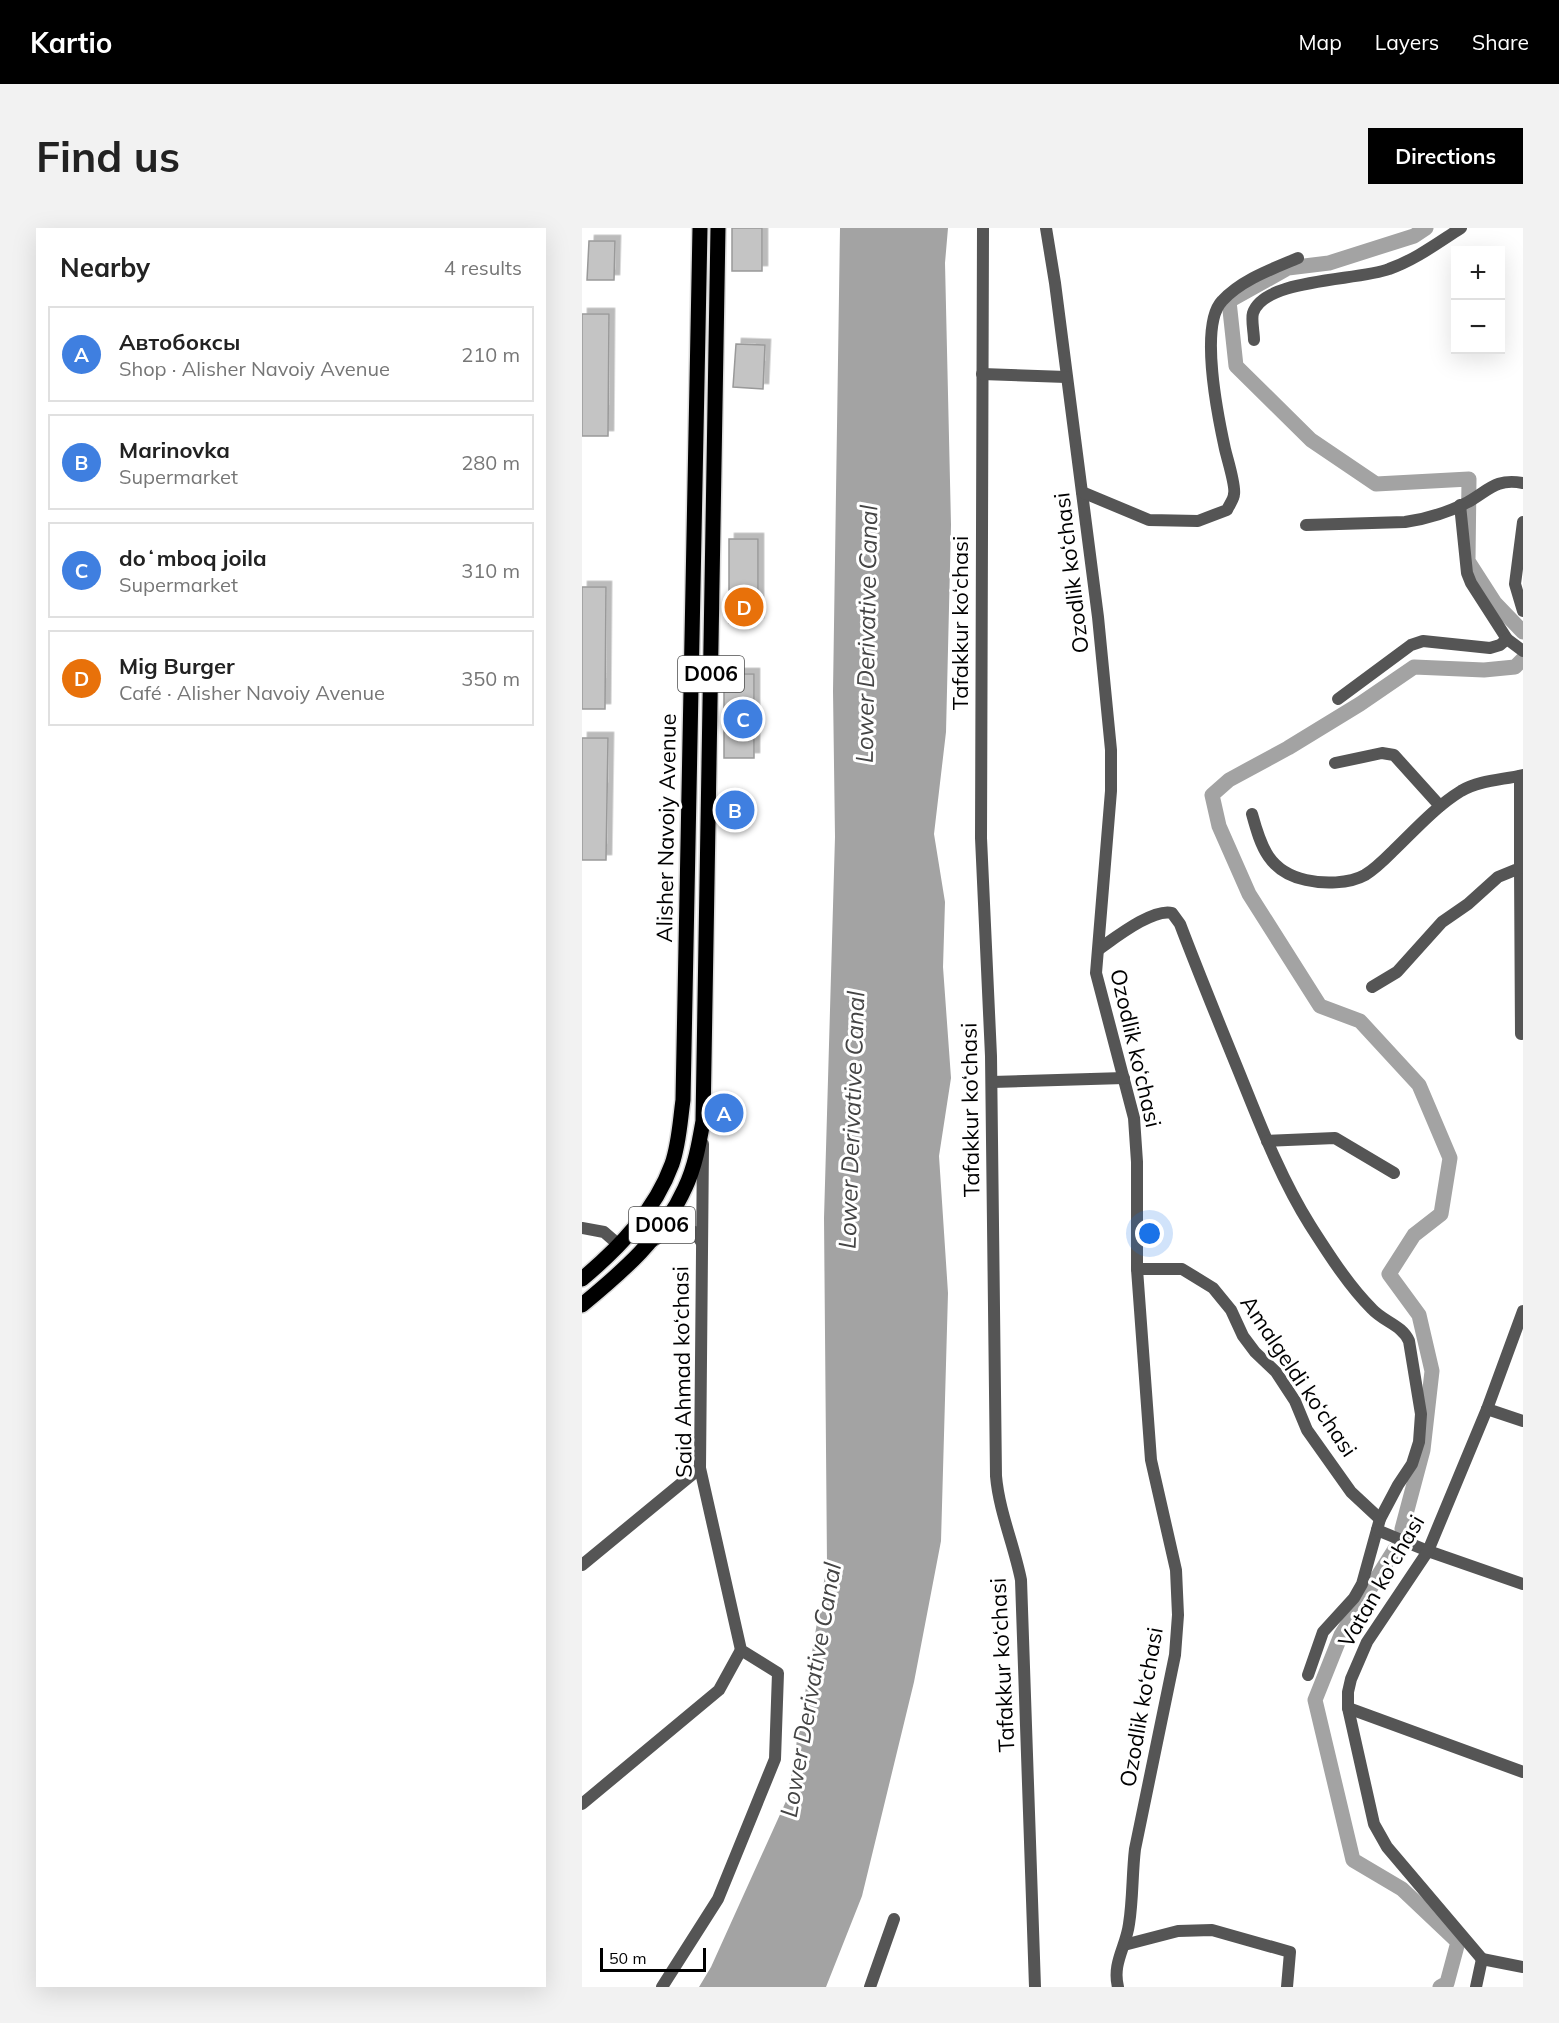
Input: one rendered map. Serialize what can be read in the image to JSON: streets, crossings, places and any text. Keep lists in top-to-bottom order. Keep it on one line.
{"streets":{"main road":["D006","Alisher Navoiy Avenue"],"street":["Ozodlik ko‘chasi","Tafakkur ko‘chasi","Said Ahmad ko‘chasi","Amalgeldi ko‘chasi","Vatan ko'chasi"]},"crossings":[["Ozodlik ko‘chasi","Amalgeldi ko‘chasi"],["D006","Alisher Navoiy Avenue"],["D006","Said Ahmad ko‘chasi"],["Alisher Navoiy Avenue","Said Ahmad ko‘chasi"]],"water":["Lower Derivative Canal"],"scale_bar":"50 m","page":{"header":"Kartio","nav":["Map","Layers","Share"],"buttons":"Directions","title":"Find us","heading":["Nearby","4 results"],"map_buttons":["+","−"],"list":[{"mark":"A","name":"Автобоксы","note":"Shop · Alisher Navoiy Avenue","value":"210 m"},{"mark":"B","name":"Marinovka","note":"Supermarket","value":"280 m"},{"mark":"C","name":"doʻmboq joila","note":"Supermarket","value":"310 m"},{"mark":"D","name":"Mig Burger","note":"Café · Alisher Navoiy Avenue","value":"350 m"}],"pins":["D","C","B","A"],"scale":"50 m"}}
